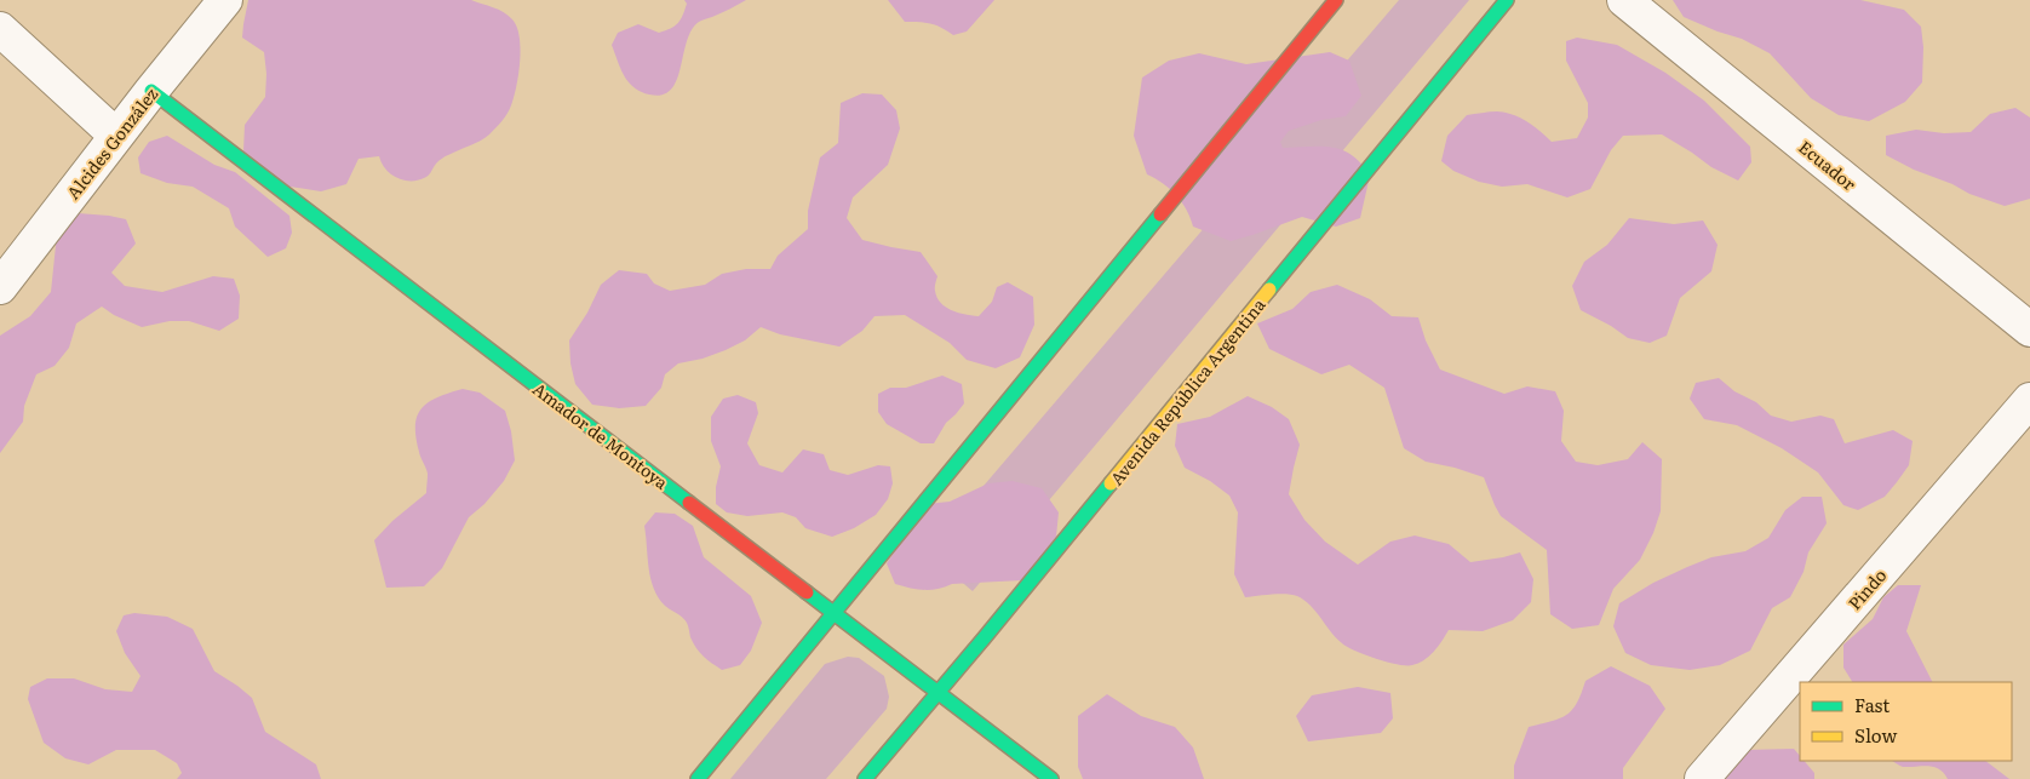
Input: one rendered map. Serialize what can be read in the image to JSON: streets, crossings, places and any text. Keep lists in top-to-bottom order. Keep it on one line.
{"streets":{"main road":["Avenida República Argentina","Amador de Montoya"],"street":["Alcides González","Ecuador","Pindo"]},"crossings":[["Alcides González","Amador de Montoya"],["Avenida República Argentina","Amador de Montoya"]],"legend":["Fast","Slow"]}
